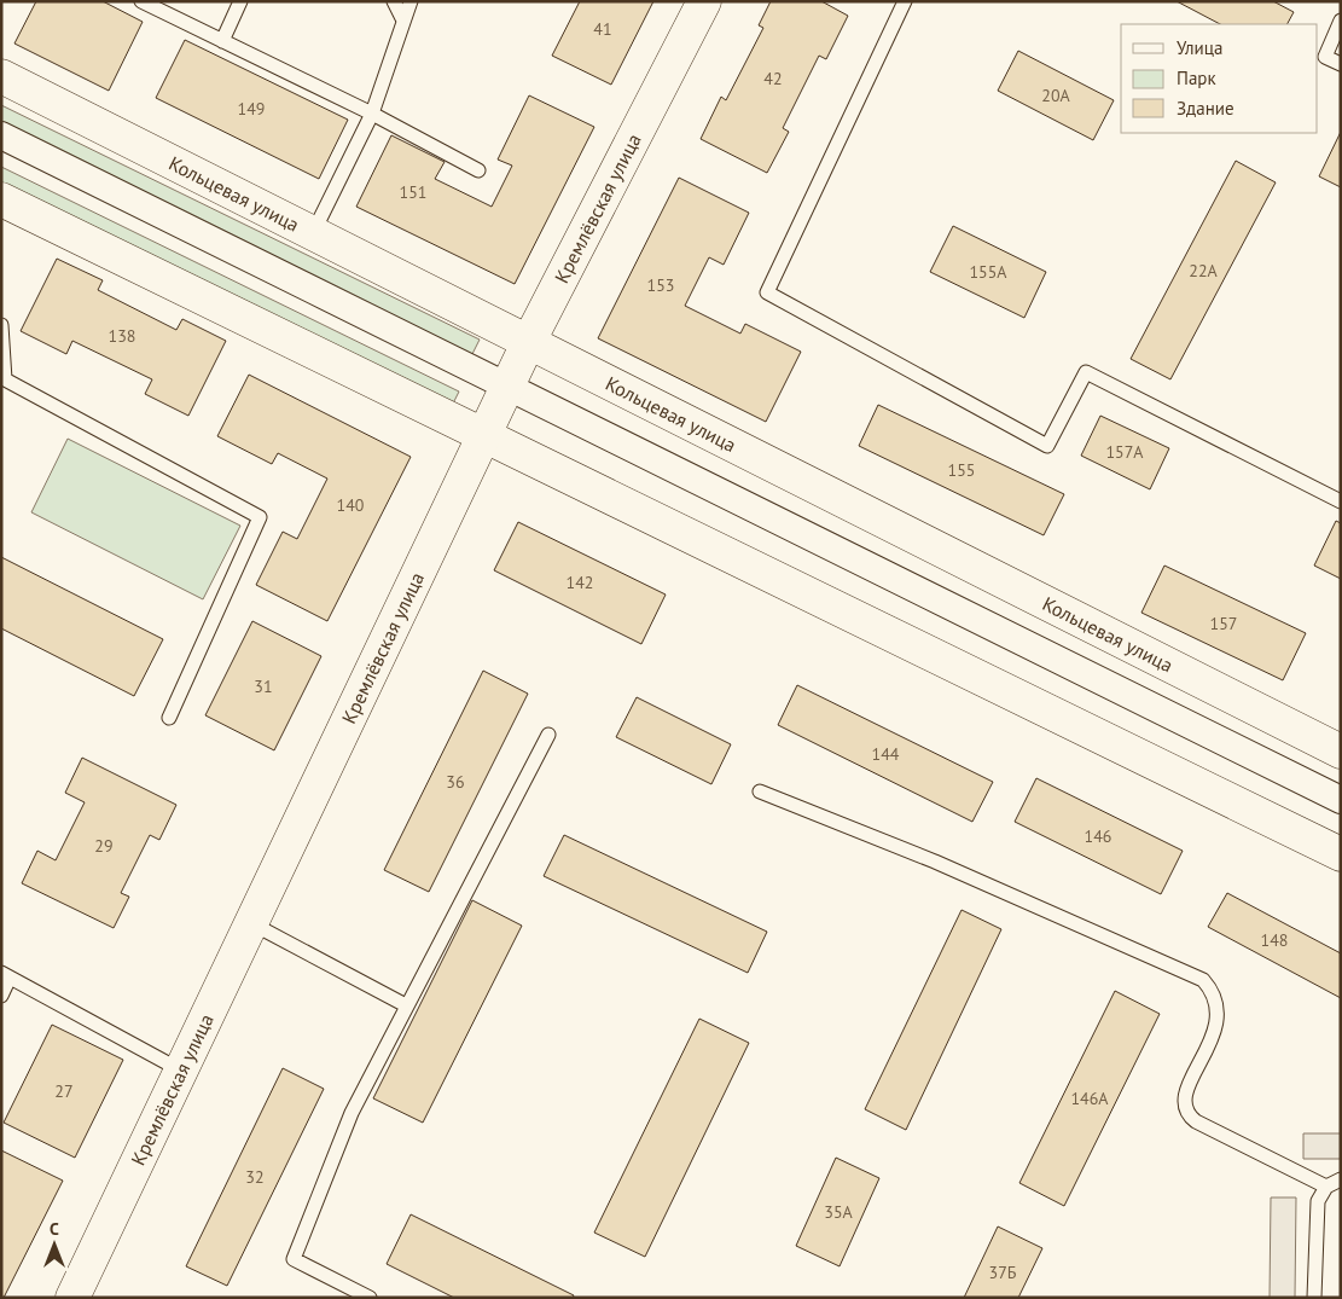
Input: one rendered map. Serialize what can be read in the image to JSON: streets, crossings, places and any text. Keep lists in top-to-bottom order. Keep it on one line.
{"streets":{"main road":["Кольцевая улица","Кремлёвская улица"]},"crossings":[["Кольцевая улица","Кремлёвская улица"]],"house_numbers":["41","42","20А","149","151","22А","155А","153","138","157А","155","140","142","157","31","144","36","146","29","148","27","146А","32","35А","37Б"],"legend":["Улица","Парк","Здание"],"north":"top"}
